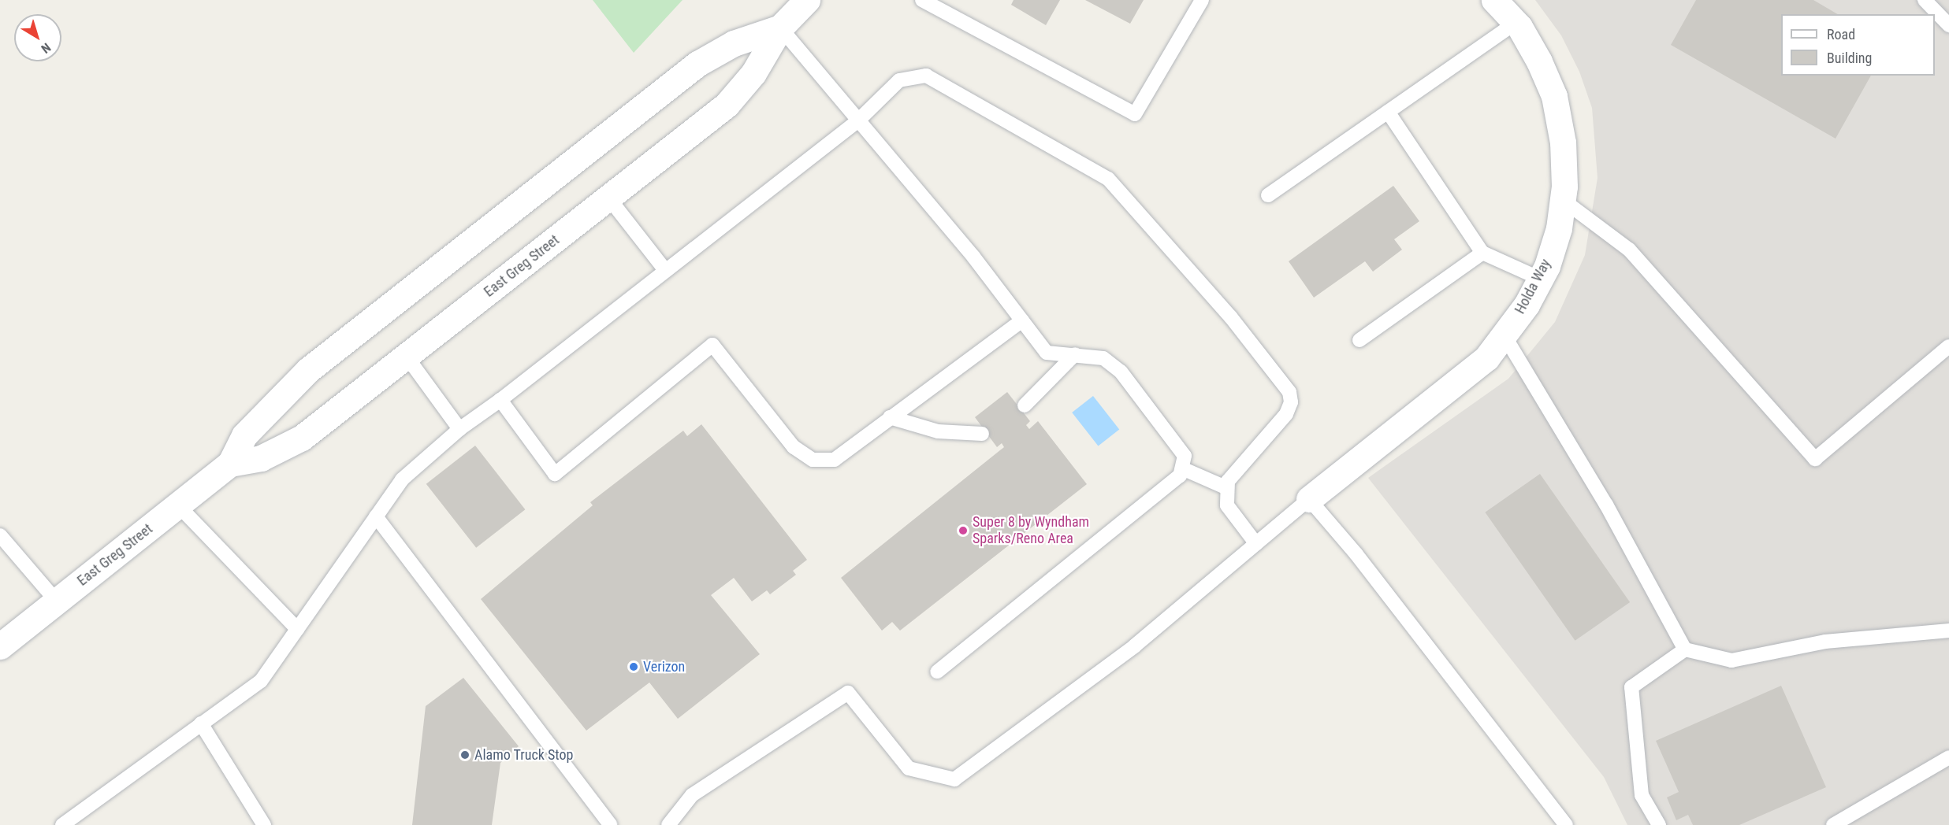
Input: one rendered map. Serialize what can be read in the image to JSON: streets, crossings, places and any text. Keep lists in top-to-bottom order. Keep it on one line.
{"streets":{"main road":["East Greg Street","Holda Way"]},"places":["Super 8 by Wyndham Sparks/Reno Area","Verizon","Alamo Truck Stop"],"legend":["Road","Building"],"north":"bottom right"}
